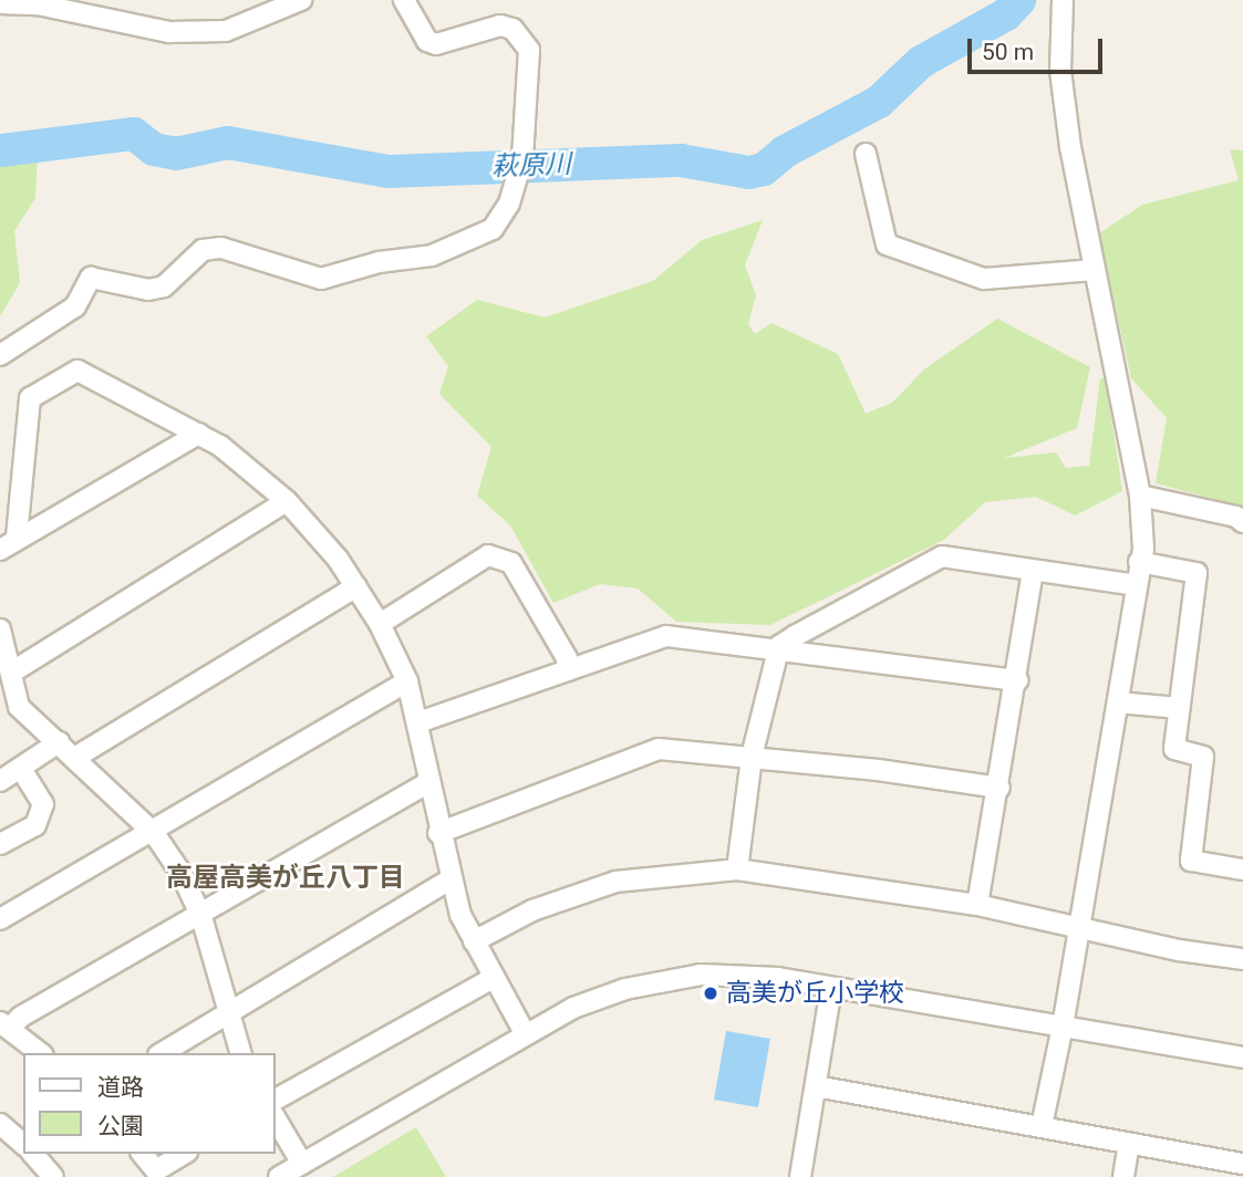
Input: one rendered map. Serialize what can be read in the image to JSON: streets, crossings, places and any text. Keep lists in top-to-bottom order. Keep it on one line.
{"districts":["高屋高美が丘八丁目"],"water":["萩原川"],"places":["高美が丘小学校"],"legend":["道路","公園"],"scale_bar":"50 m"}
